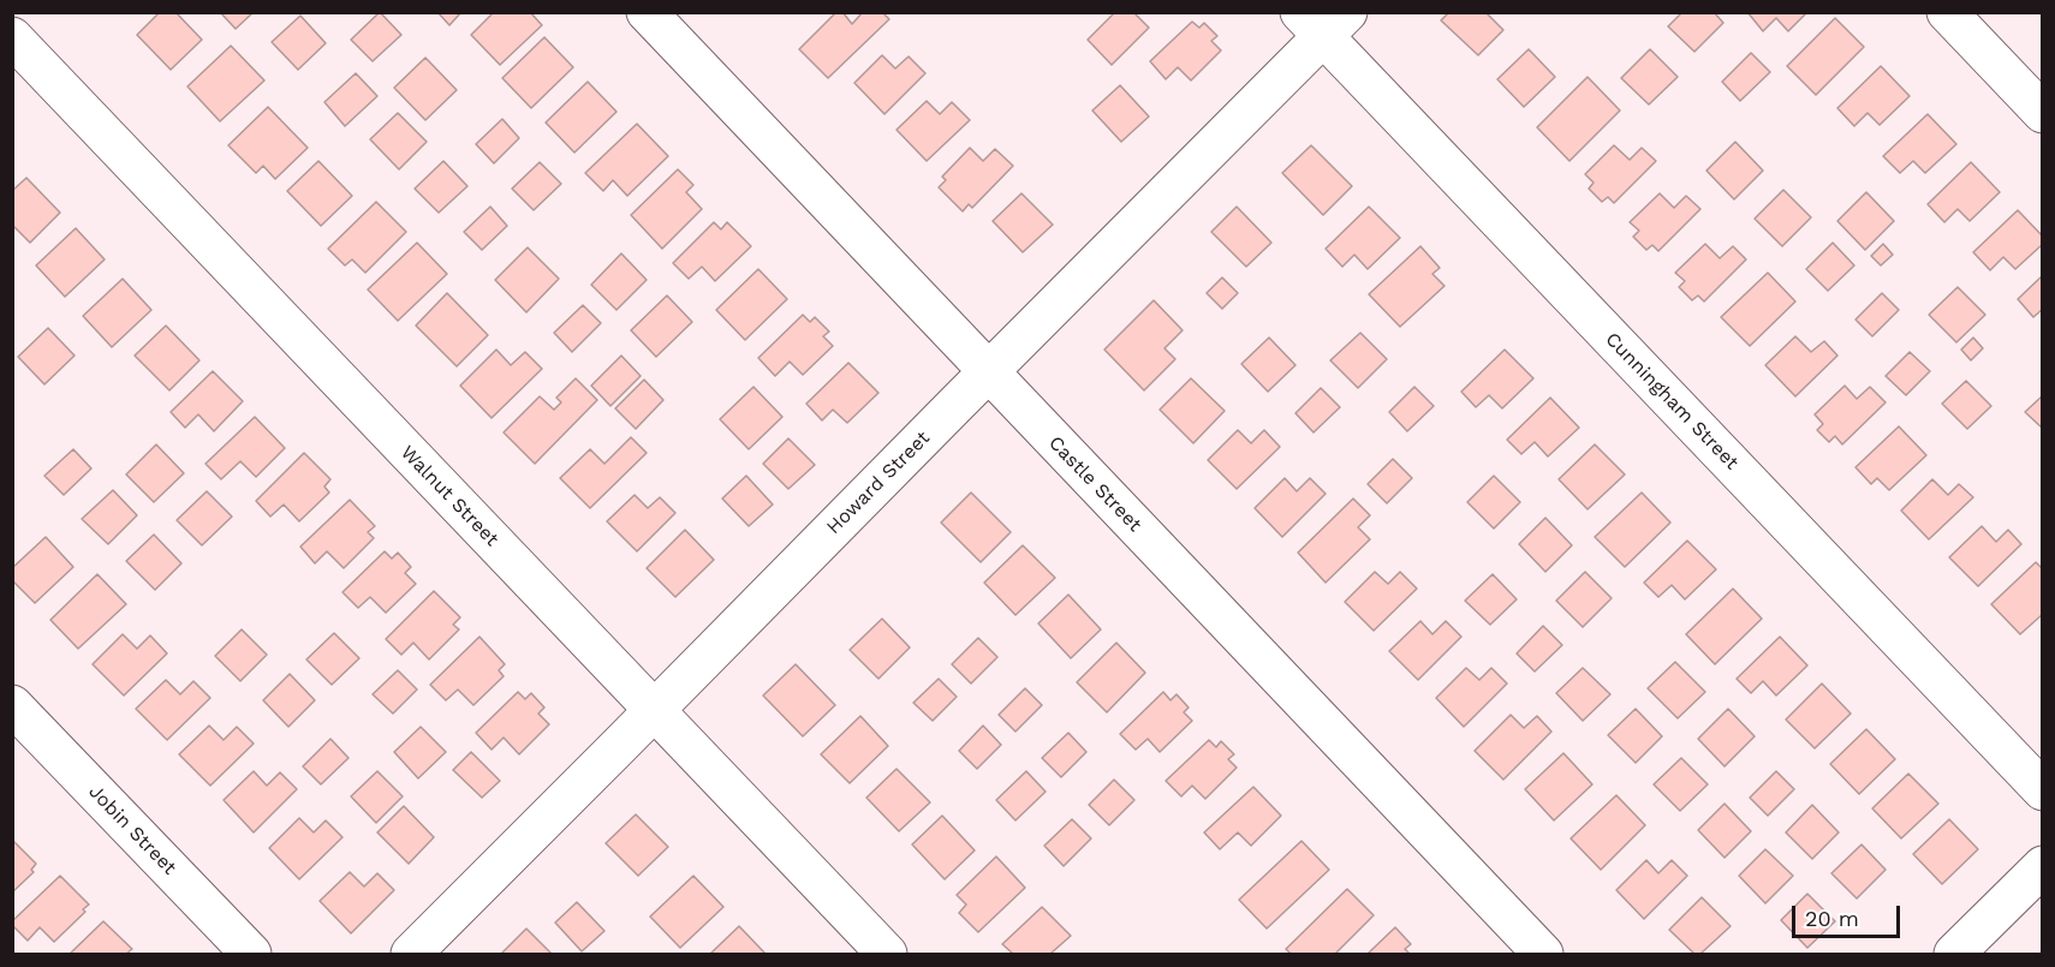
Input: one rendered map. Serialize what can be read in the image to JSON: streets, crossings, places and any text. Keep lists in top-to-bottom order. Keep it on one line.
{"streets":{"street":["Cunningham Street","Howard Street","Castle Street","Walnut Street","Jobin Street"]},"crossings":[["Cunningham Street","Howard Street"],["Howard Street","Castle Street"],["Howard Street","Walnut Street"]],"scale_bar":"20 m"}
